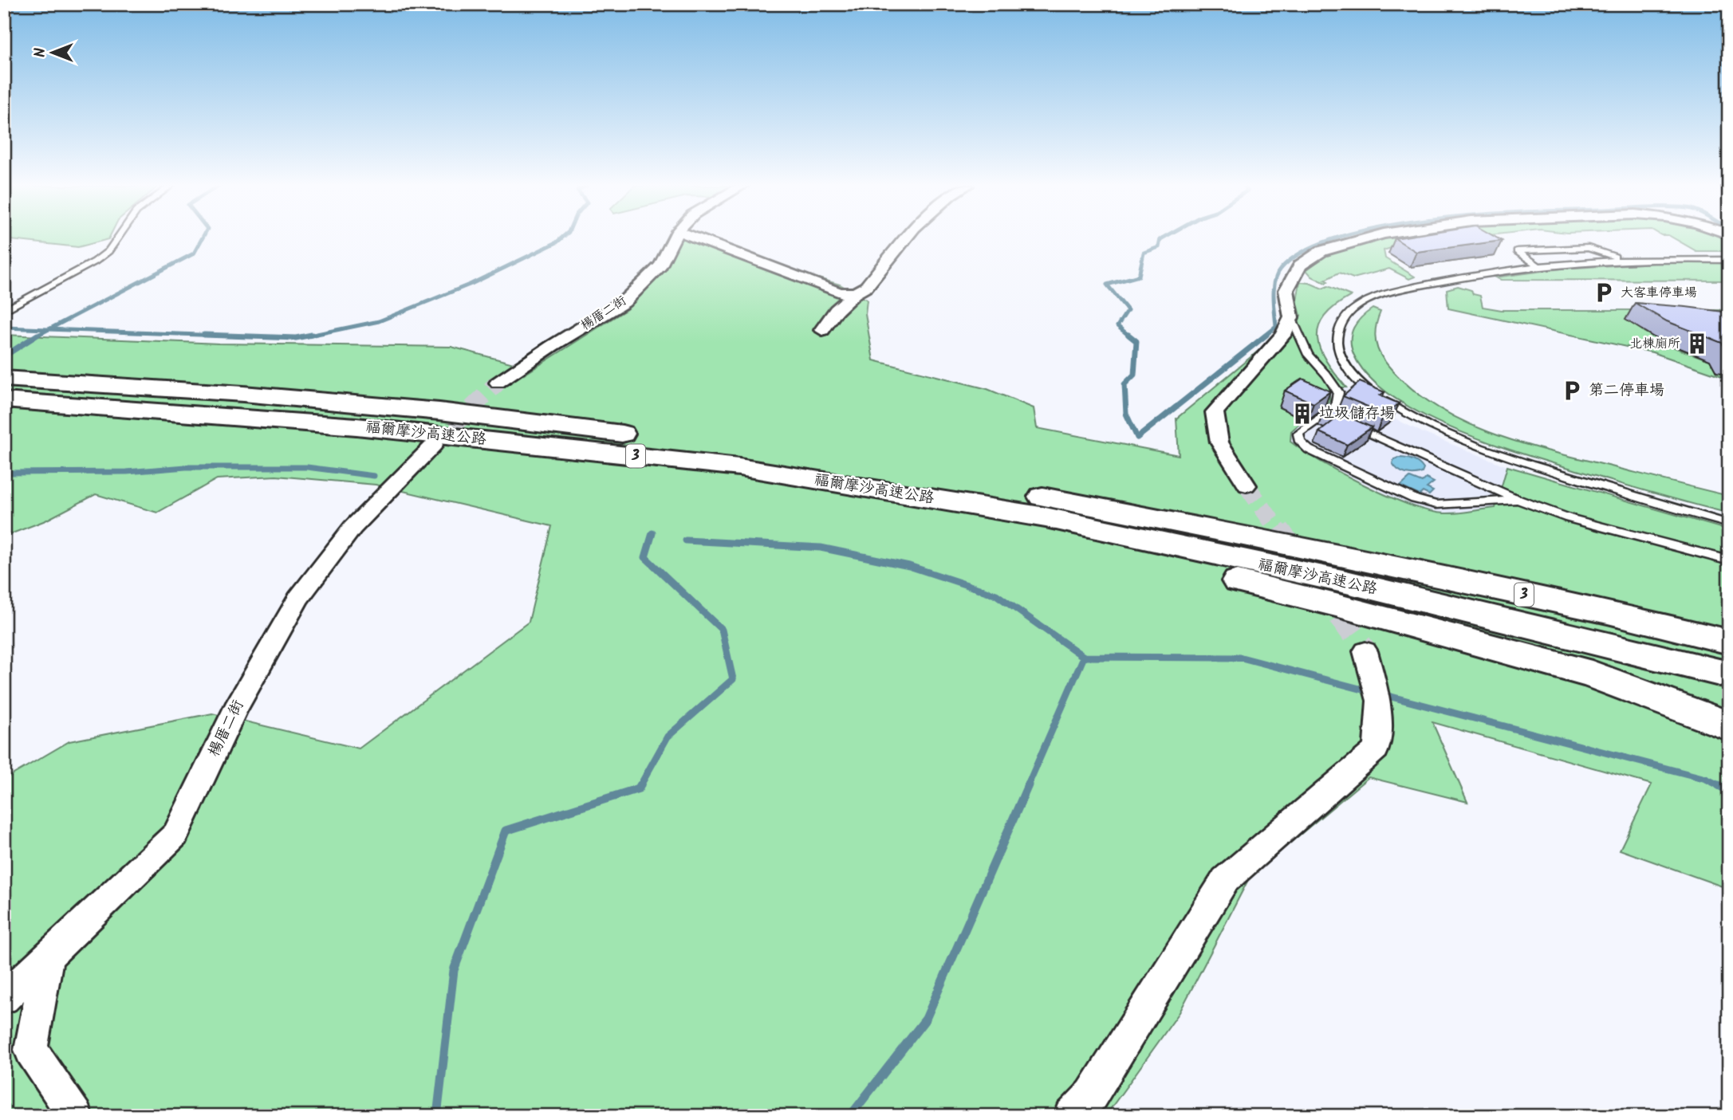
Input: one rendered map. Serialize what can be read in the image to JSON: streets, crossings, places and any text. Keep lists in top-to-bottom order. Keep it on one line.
{"streets":{"highway":["福爾摩沙高速公路","3"],"street":["楊厝二街"]},"places":{"parking":["大客車停車場","第二停車場"],"building":["北棟廁所","垃圾儲存場"]},"north":"left"}
